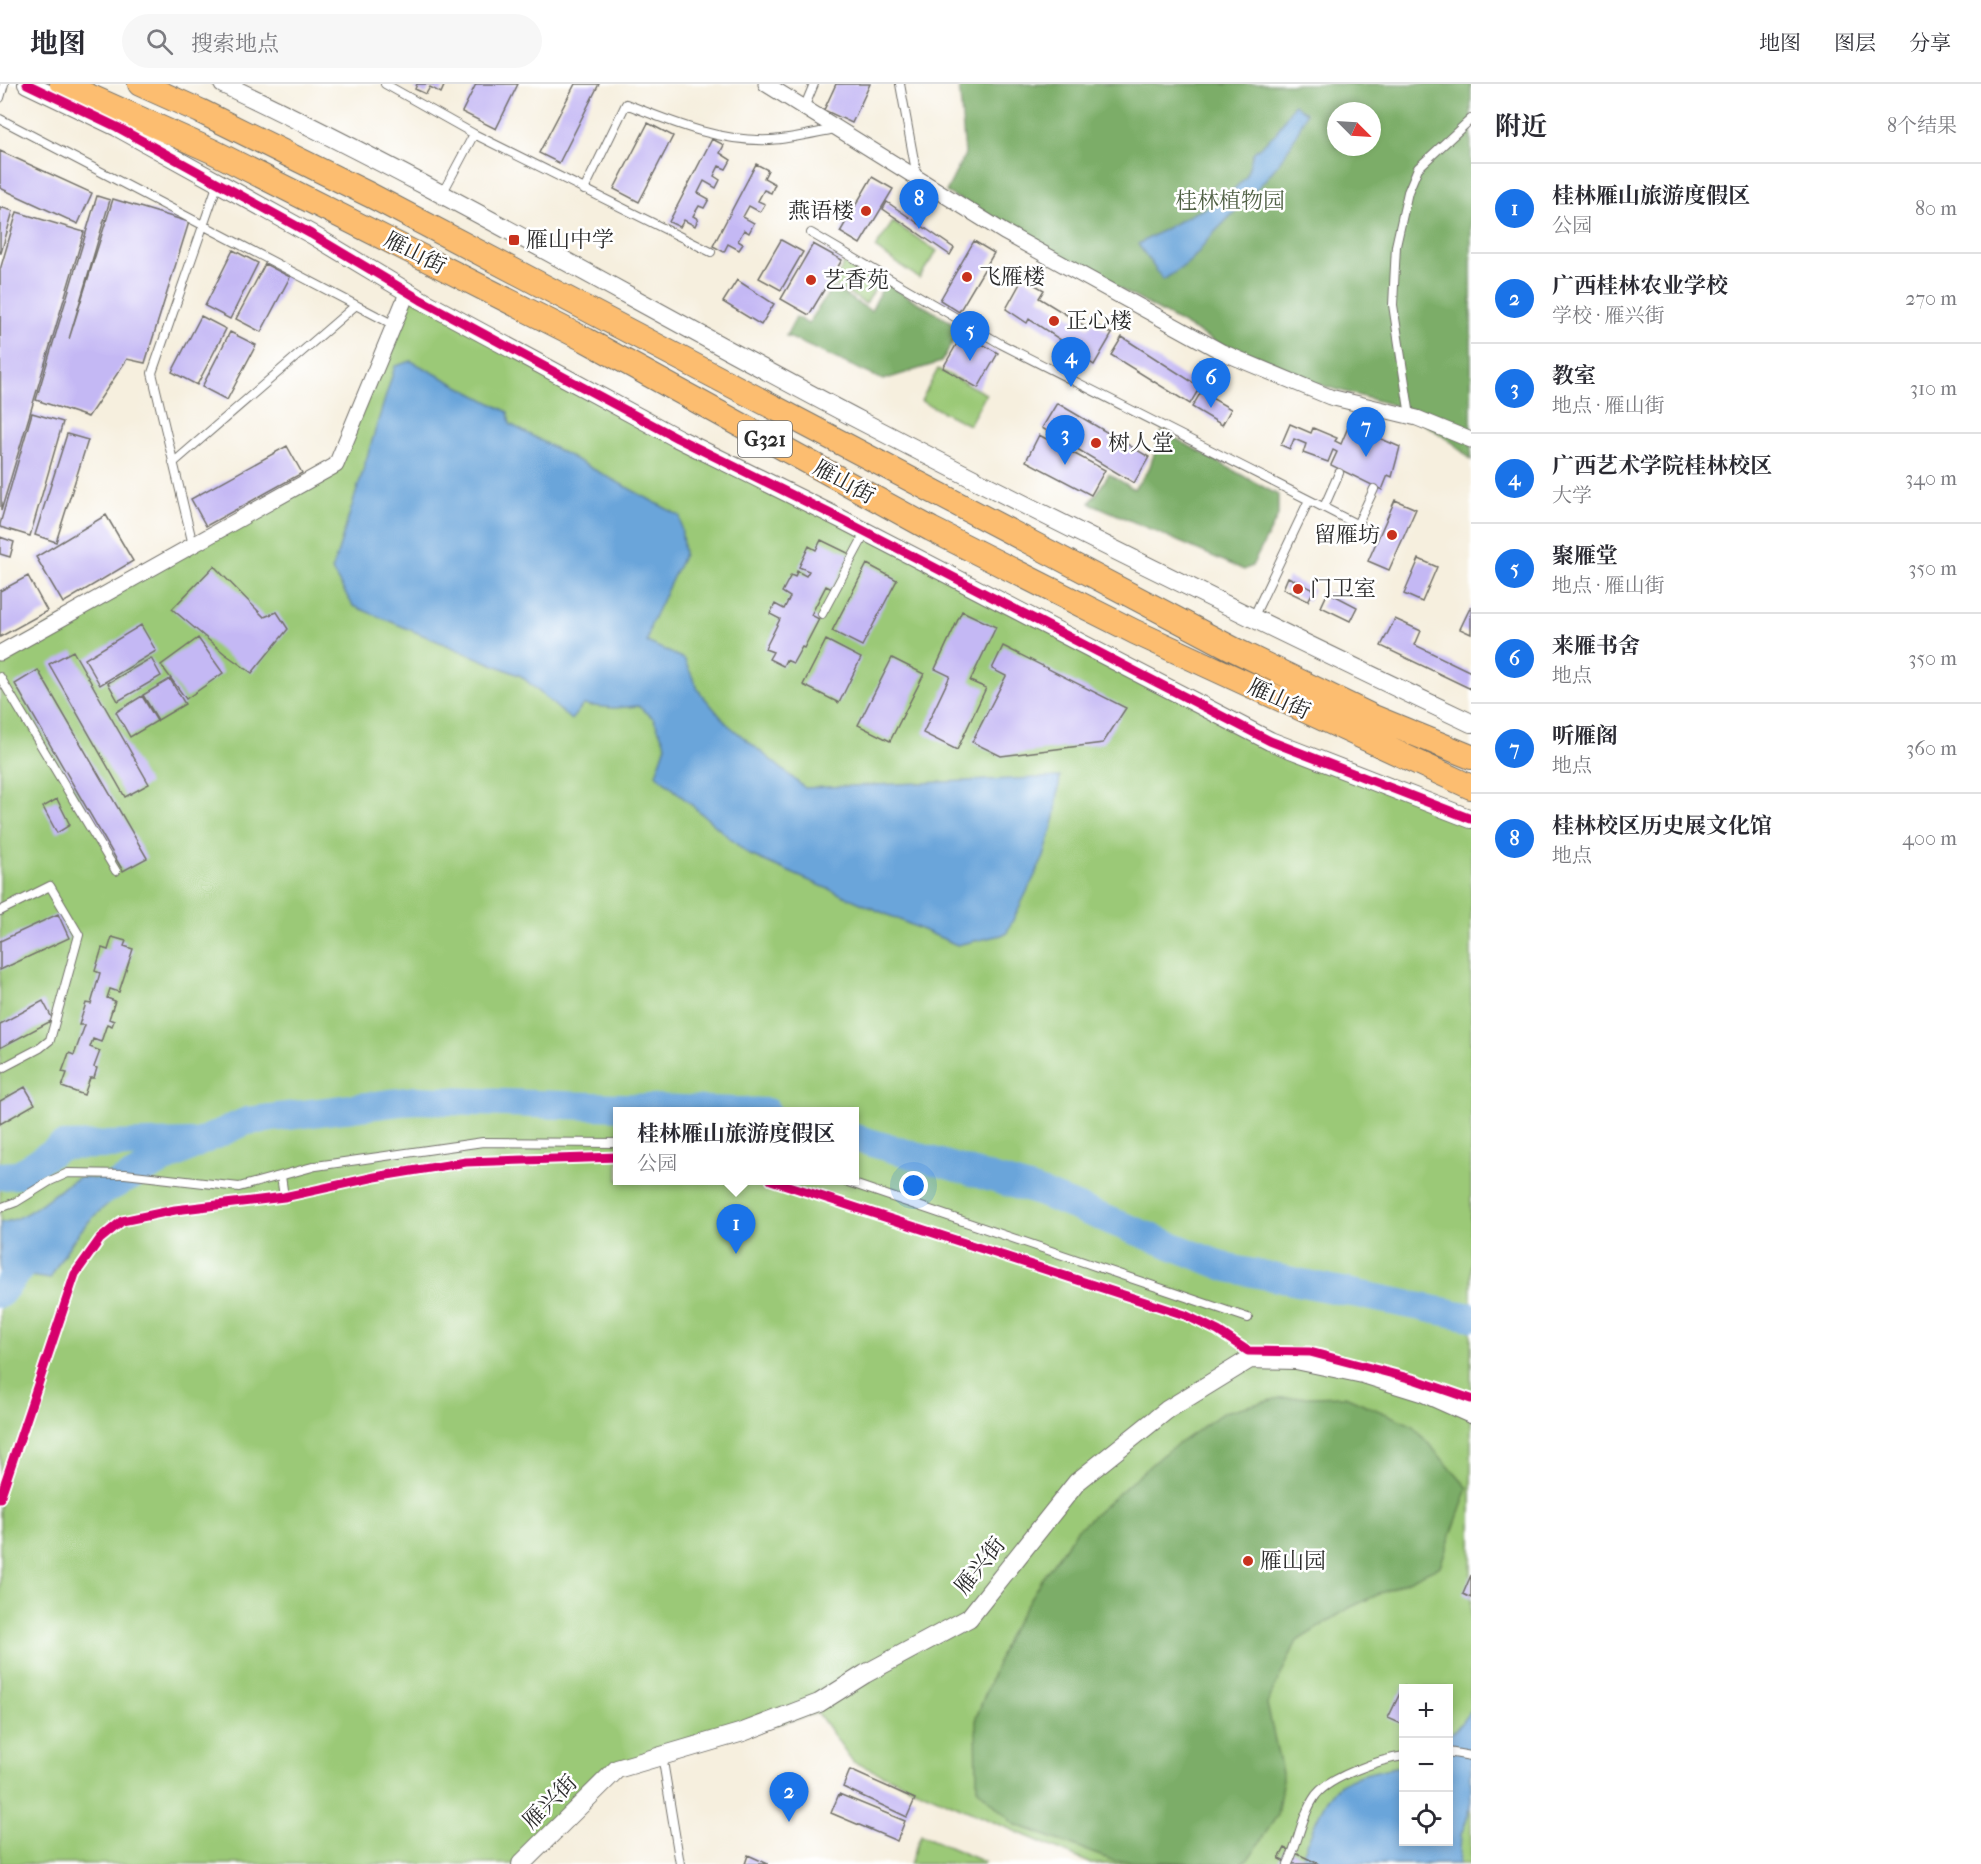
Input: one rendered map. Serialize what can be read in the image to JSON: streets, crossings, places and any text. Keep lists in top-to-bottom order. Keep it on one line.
{"streets":{"highway":["雁山街","G321"],"street":["雁兴街"]},"parks":["桂林植物园"],"places":{"other":["燕语楼","飞雁楼","艺香苑","正心楼","树人堂","留雁坊","门卫室","雁山园"],"transit":["雁山中学"]},"north":"bottom right","page":{"header":"地图","search":"搜索地点","nav":["地图","图层","分享"],"heading":["附近","8个结果"],"list":[{"mark":"1","name":"桂林雁山旅游度假区","note":"公园","value":"80 m"},{"mark":"2","name":"广西桂林农业学校","note":"学校 · 雁兴街","value":"270 m"},{"mark":"3","name":"教室","note":"地点 · 雁山街","value":"310 m"},{"mark":"4","name":"广西艺术学院桂林校区","note":"大学","value":"340 m"},{"mark":"5","name":"聚雁堂","note":"地点 · 雁山街","value":"350 m"},{"mark":"6","name":"来雁书舍","note":"地点","value":"350 m"},{"mark":"7","name":"听雁阁","note":"地点","value":"360 m"},{"mark":"8","name":"桂林校区历史展文化馆","note":"地点","value":"400 m"}],"pins":["8","5","4","6","7","3","1","2"],"popup":["桂林雁山旅游度假区","公园"],"map_buttons":["+","−"]}}
